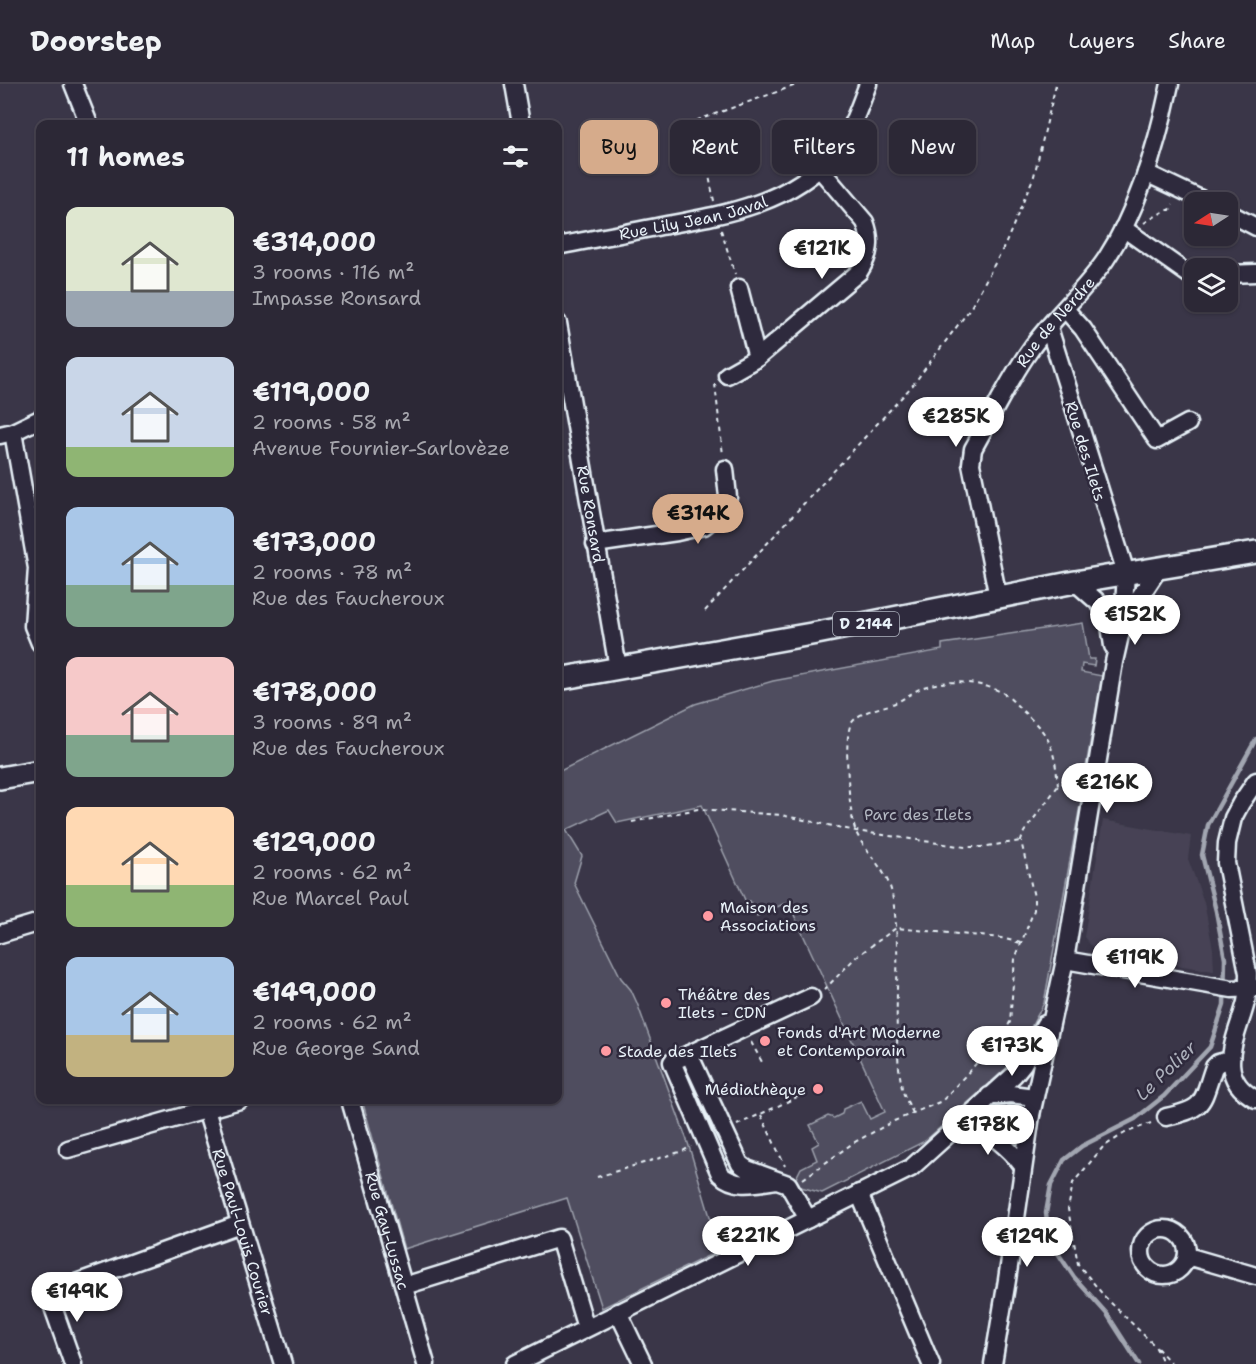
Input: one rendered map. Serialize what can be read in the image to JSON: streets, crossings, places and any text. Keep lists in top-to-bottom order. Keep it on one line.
{"streets":{"main road":["D 2144"],"street":["Rue Lily Jean Javal","Rue de Nerdre","Rue des Ilets","Rue Ronsard","Rue Paul-Louis Courier","Rue Gay-Lussac"]},"crossings":[["Rue de Nerdre","Rue des Ilets"],["Rue de Nerdre","D 2144"],["Rue des Ilets","D 2144"],["Rue Ronsard","D 2144"]],"water":["Le Polier"],"parks":["Parc des Ilets"],"places":["Maison des Associations","Théâtre des Ilets - CDN","Fonds d'Art Moderne et Contemporain","Stade des Ilets","Médiathèque"],"north":"left","page":{"header":"Doorstep","nav":["Map","Layers","Share"],"chip":["Buy","Rent","Filters","New"],"heading":"11 homes","list":[{"name":"€314,000","note":"3 rooms · 116 m² · Impasse Ronsard"},{"name":"€119,000","note":"2 rooms · 58 m² · Avenue Fournier-Sarlovèze"},{"name":"€173,000","note":"2 rooms · 78 m² · Rue des Faucheroux"},{"name":"€178,000","note":"3 rooms · 89 m² · Rue des Faucheroux"},{"name":"€129,000","note":"2 rooms · 62 m² · Rue Marcel Paul"},{"name":"€149,000","note":"2 rooms · 62 m² · Rue George Sand"}],"price":["€121K","€285K","€314K","€152K","€216K","€119K","€173K","€178K","€221K","€129K","€149K"]}}
